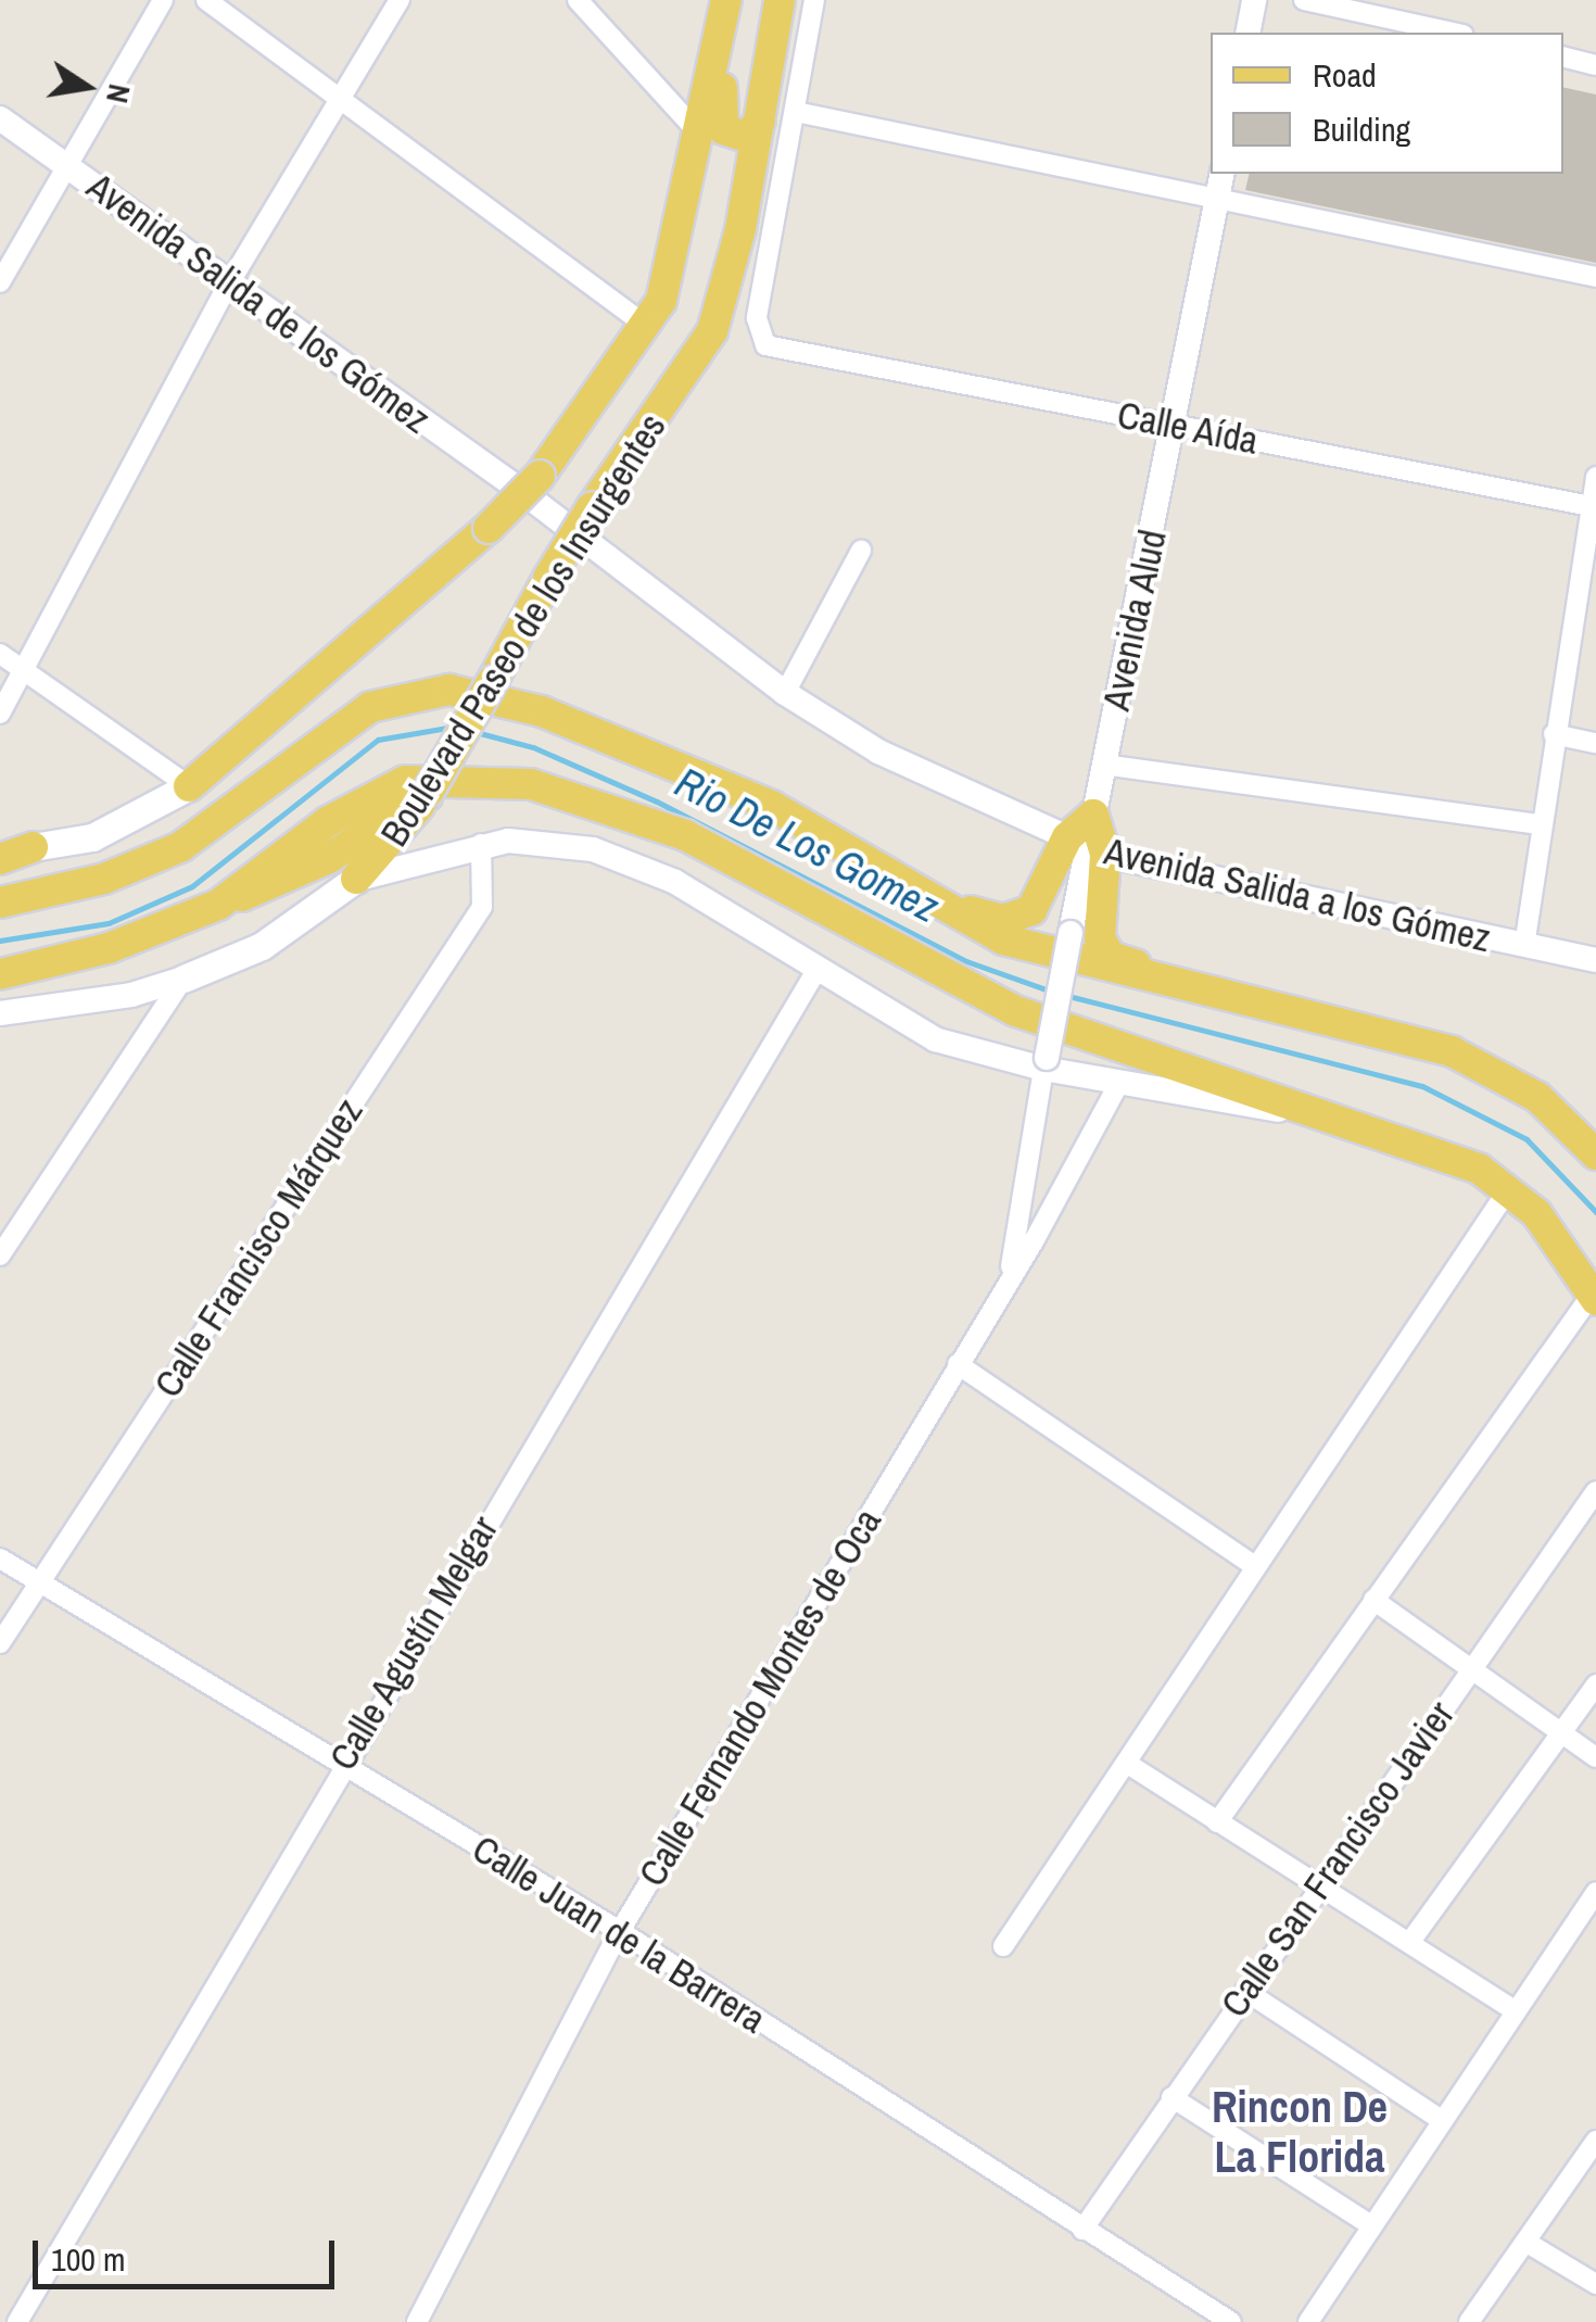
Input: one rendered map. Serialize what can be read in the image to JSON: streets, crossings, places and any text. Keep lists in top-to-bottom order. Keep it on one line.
{"streets":{"main road":["Boulevard Paseo de los Insurgentes"],"street":["Avenida Salida de los Gómez","Calle Aída","Avenida Alud","Avenida Salida a los Gómez","Calle Francisco Márquez","Calle Agustín Melgar","Calle Fernando Montes de Oca","Calle San Francisco Javier","Calle Juan de la Barrera"]},"crossings":[["Avenida Salida de los Gómez","Boulevard Paseo de los Insurgentes"],["Avenida Salida de los Gómez","Avenida Salida a los Gómez"],["Calle Aída","Avenida Alud"],["Boulevard Paseo de los Insurgentes","Avenida Salida a los Gómez"],["Calle Francisco Márquez","Calle Juan de la Barrera"],["Calle Agustín Melgar","Calle Juan de la Barrera"],["Calle Fernando Montes de Oca","Calle Juan de la Barrera"],["Calle San Francisco Javier","Calle Juan de la Barrera"]],"districts":["Rincon De La Florida"],"water":["Rio De Los Gomez"],"legend":["Road","Building"],"scale_bar":"100 m","north":"right"}
